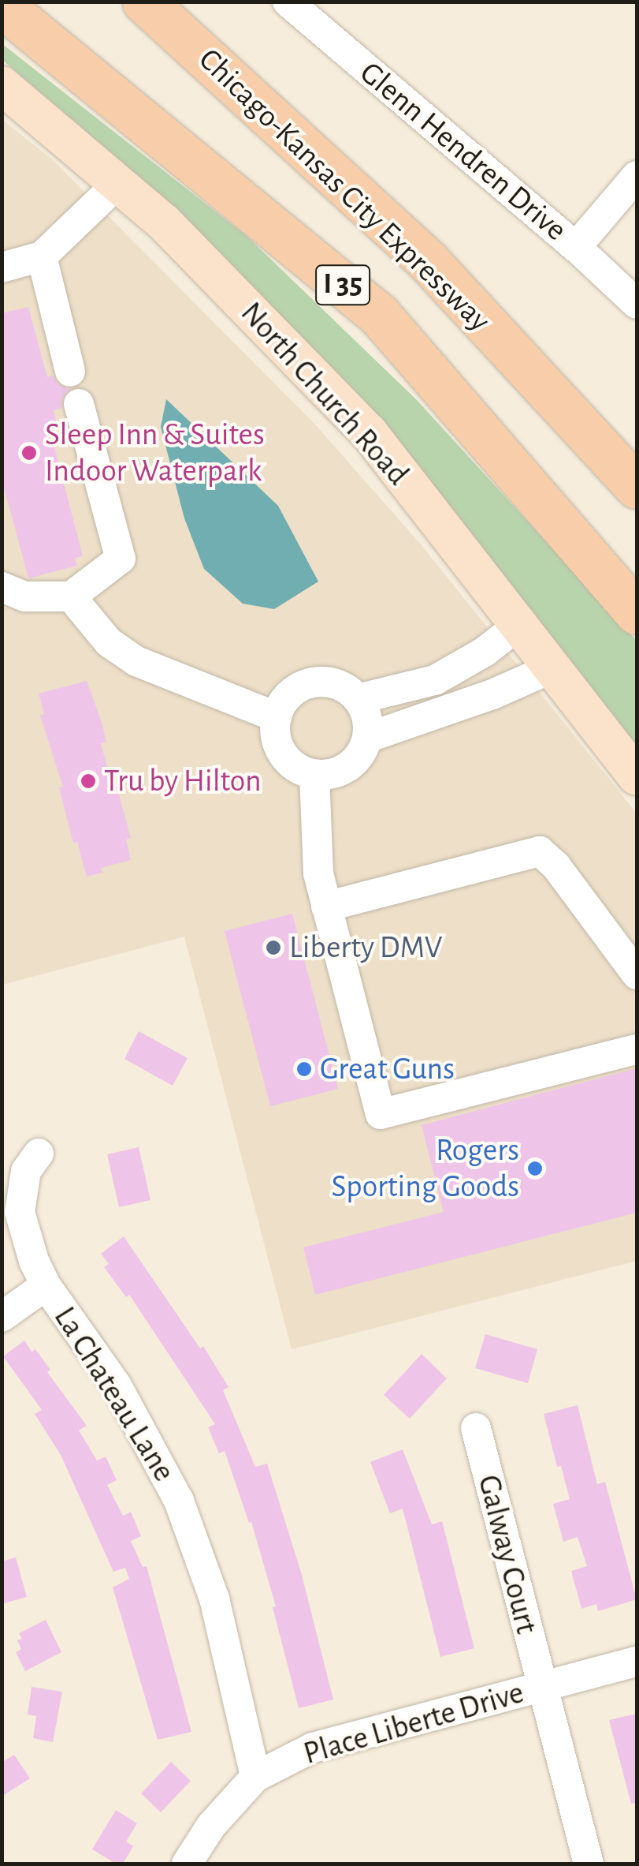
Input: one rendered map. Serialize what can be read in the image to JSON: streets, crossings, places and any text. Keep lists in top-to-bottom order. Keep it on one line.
{"streets":{"highway":["Chicago-Kansas City Expressway","I 35"],"main road":["North Church Road"],"street":["Glenn Hendren Drive","La Chateau Lane","Galway Court","Place Liberte Drive"]},"crossings":[["La Chateau Lane","Place Liberte Drive"],["Galway Court","Place Liberte Drive"]],"places":["Sleep Inn & Suites Indoor Waterpark","Tru by Hilton","Liberty DMV","Great Guns","Rogers Sporting Goods"]}
